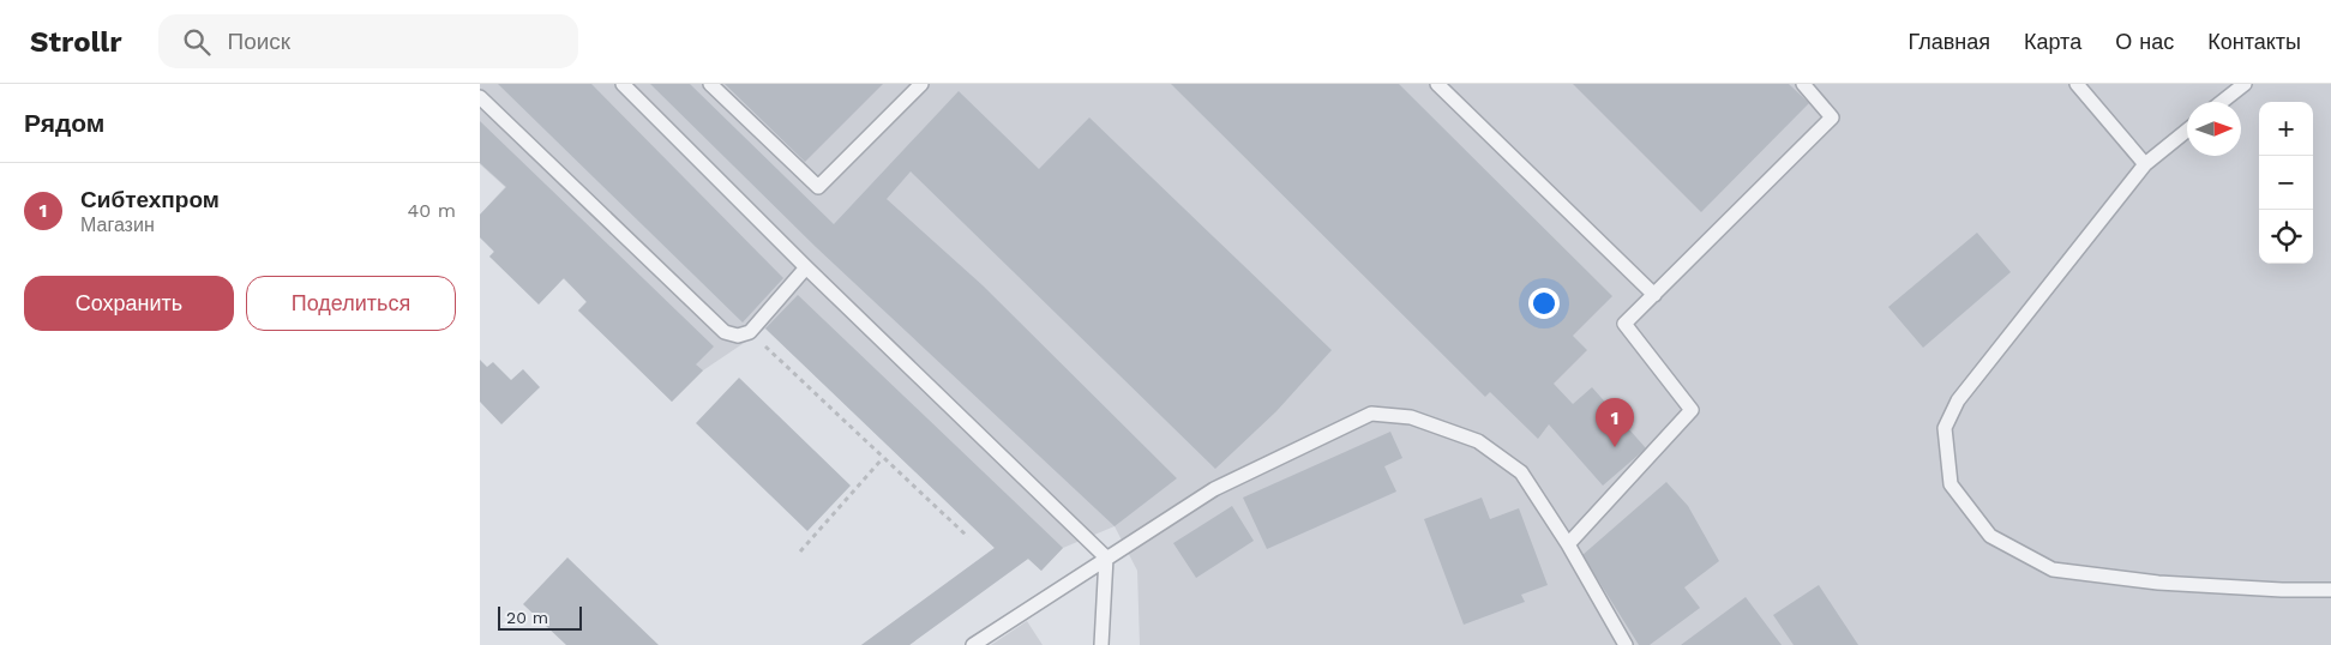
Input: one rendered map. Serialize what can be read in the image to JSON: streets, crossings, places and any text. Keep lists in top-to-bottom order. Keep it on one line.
{"scale_bar":"20 m","north":"right","page":{"header":"Strollr","search":"Поиск","nav":["Главная","Карта","О нас","Контакты"],"heading":"Рядом","map_buttons":["+","−"],"list":[{"mark":"1","name":"Сибтехпром","note":"Магазин","value":"40 m"}],"buttons":["Сохранить","Поделиться"],"pins":"1","scale":"20 m"}}
